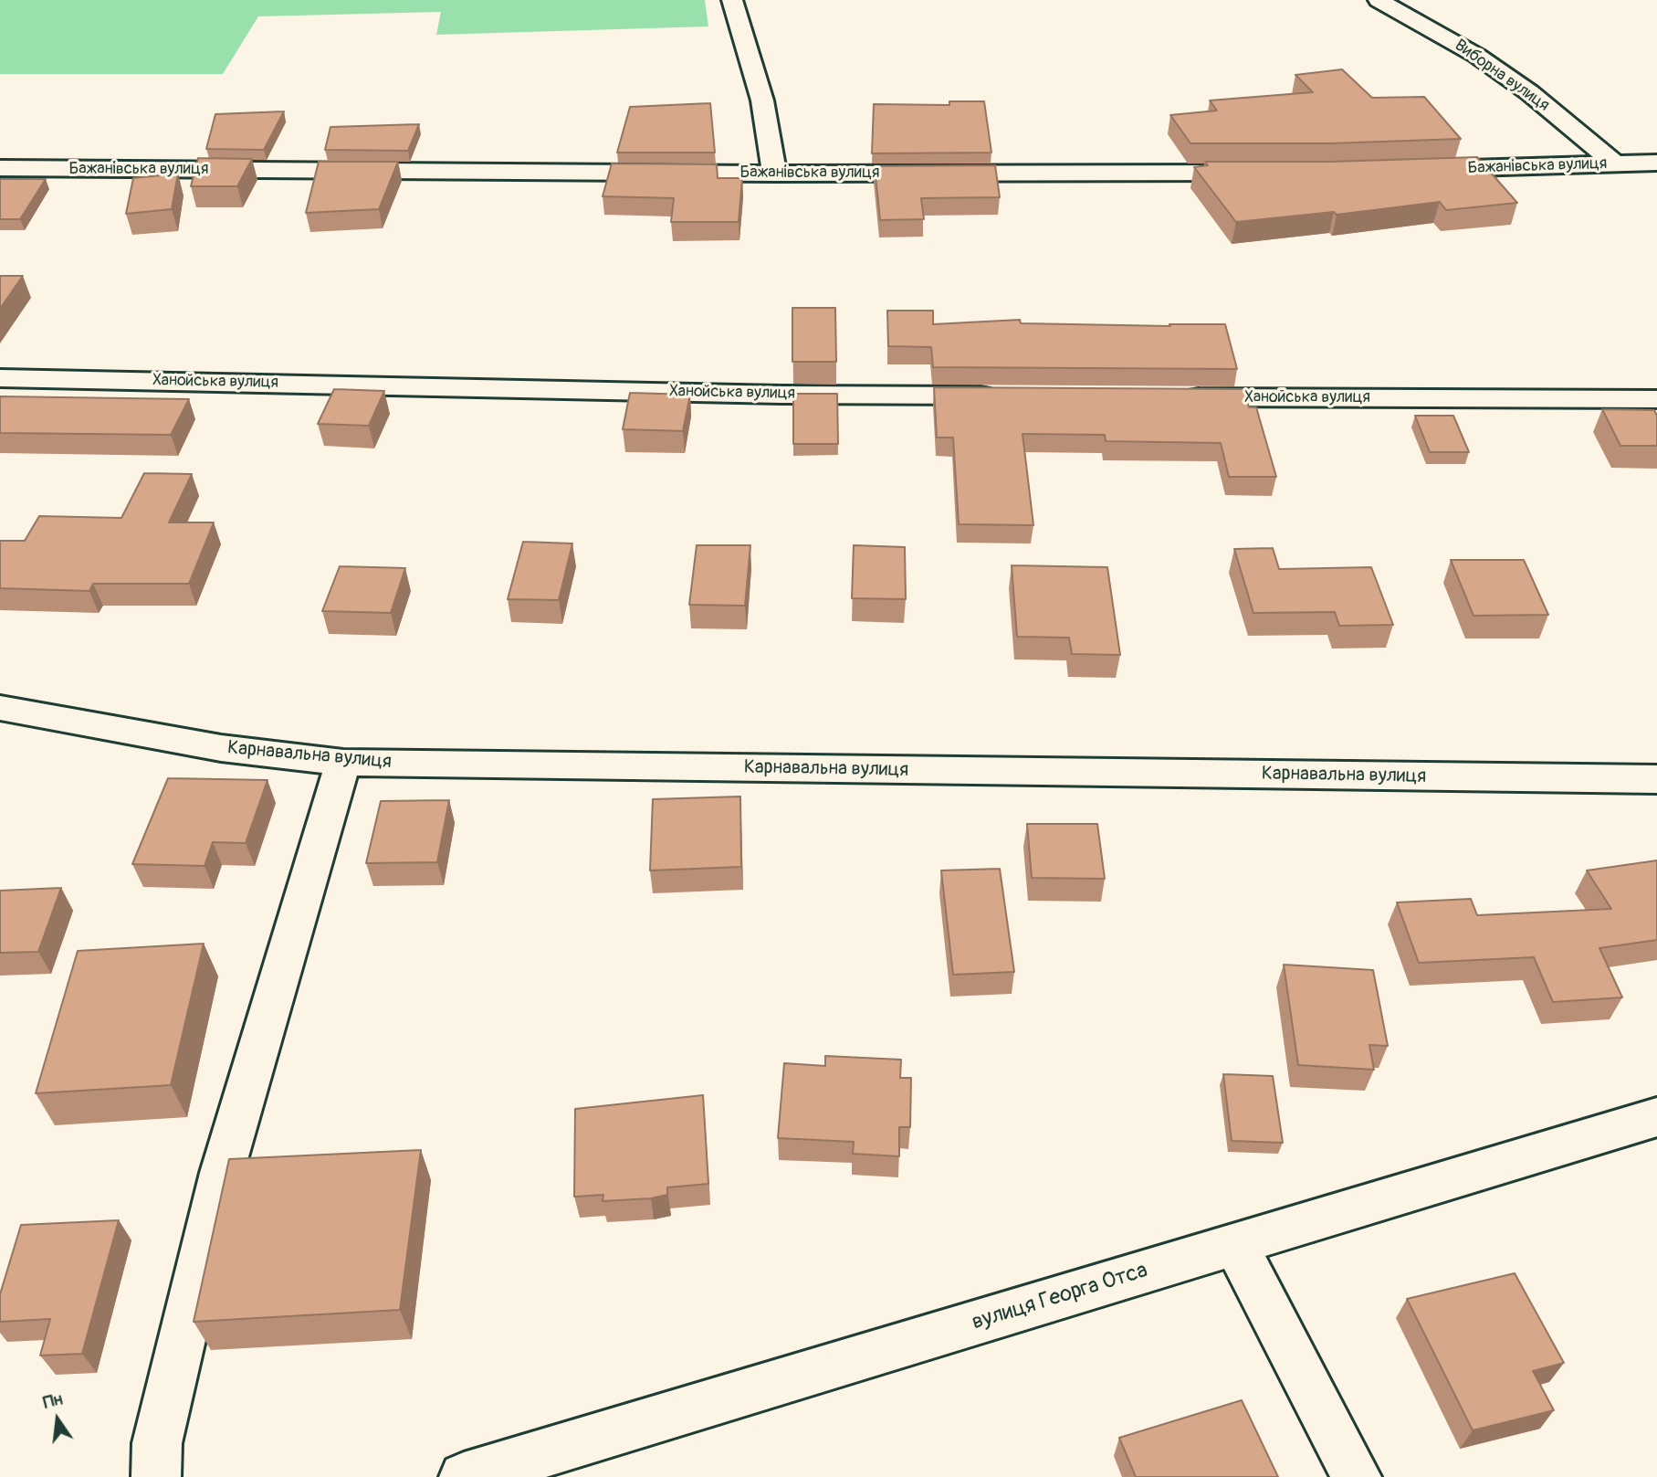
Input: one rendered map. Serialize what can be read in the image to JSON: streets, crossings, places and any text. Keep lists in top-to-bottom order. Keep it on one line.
{"streets":{"street":["Виборна вулиця","Бажанівська вулиця","Ханойська вулиця","Карнавальна вулиця","вулиця Георга Отса"]},"crossings":[["Виборна вулиця","Бажанівська вулиця"]],"north":"top"}
